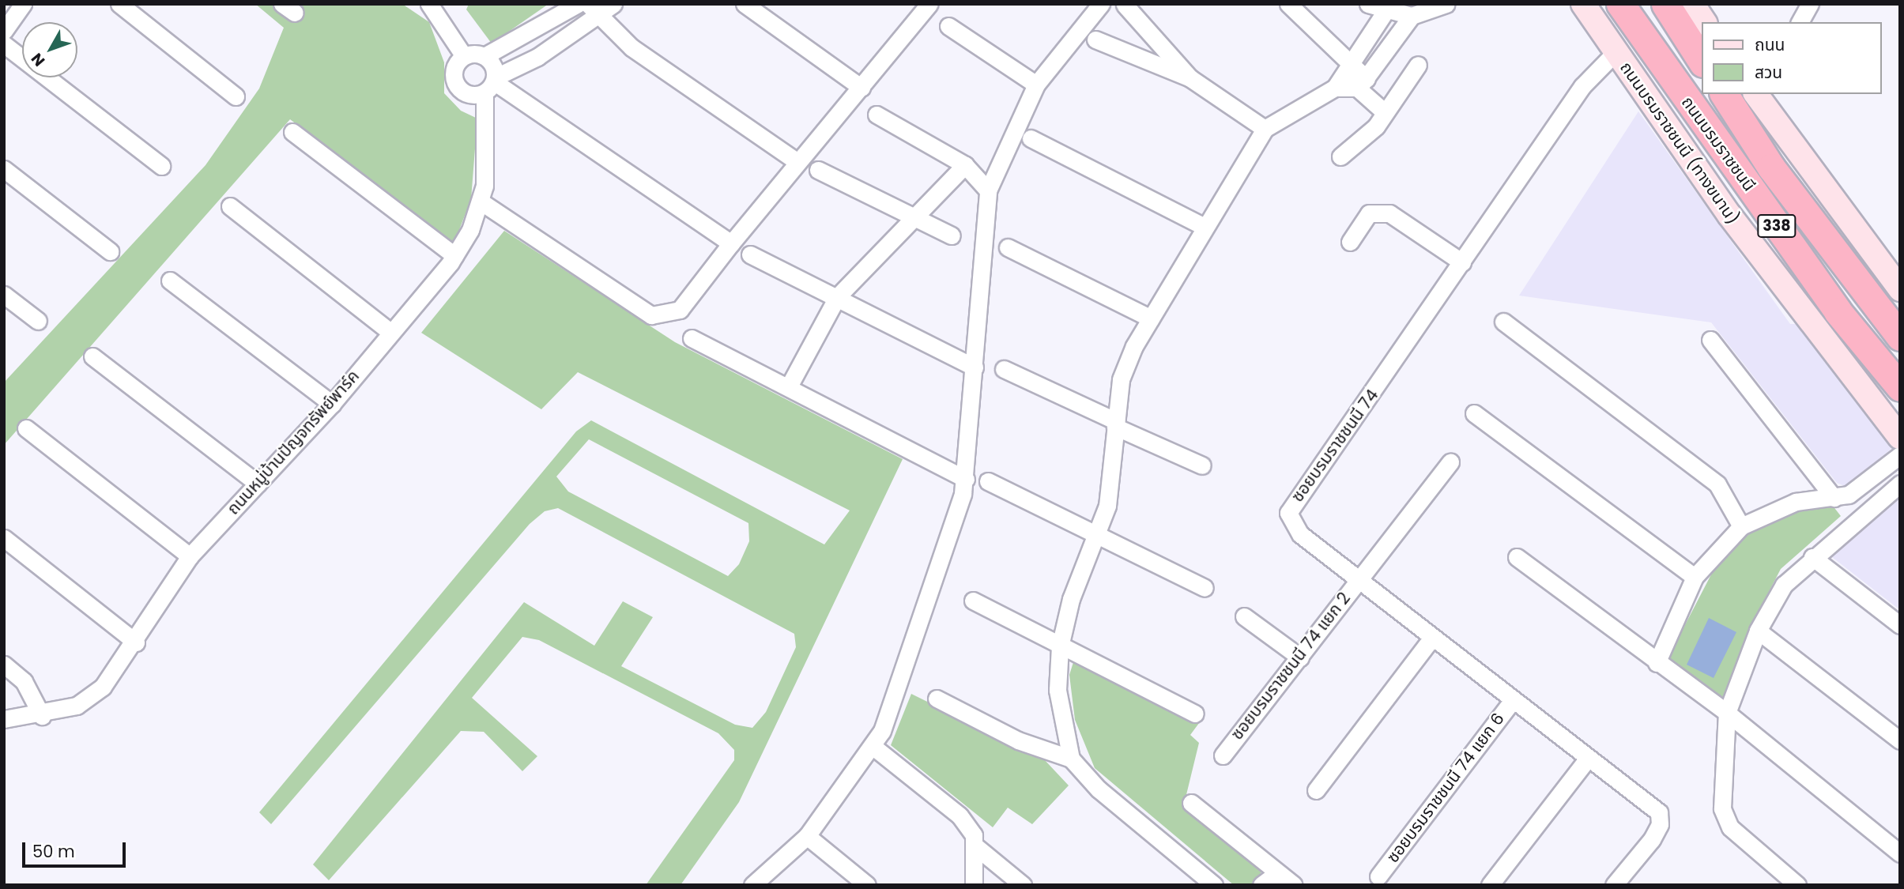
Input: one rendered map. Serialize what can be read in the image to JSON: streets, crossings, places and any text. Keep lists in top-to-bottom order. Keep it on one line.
{"streets":{"highway":["ถนนบรมราชชนนี","338"],"main road":["ถนนบรมราชชนนี (ทางขนาน)"],"street":["ถนนหมู่บ้านปัญจทรัพย์พาร์ค","ซอยบรมราชชนนี 74","ซอยบรมราชชนนี 74 แยก 2","ซอยบรมราชชนนี 74 แยก 6"]},"crossings":[["ถนนบรมราชชนนี (ทางขนาน)","ซอยบรมราชชนนี 74"],["ซอยบรมราชชนนี 74","ซอยบรมราชชนนี 74 แยก 2"],["ซอยบรมราชชนนี 74","ซอยบรมราชชนนี 74 แยก 6"]],"legend":["ถนน","สวน"],"scale_bar":"50 m","north":"bottom left"}
